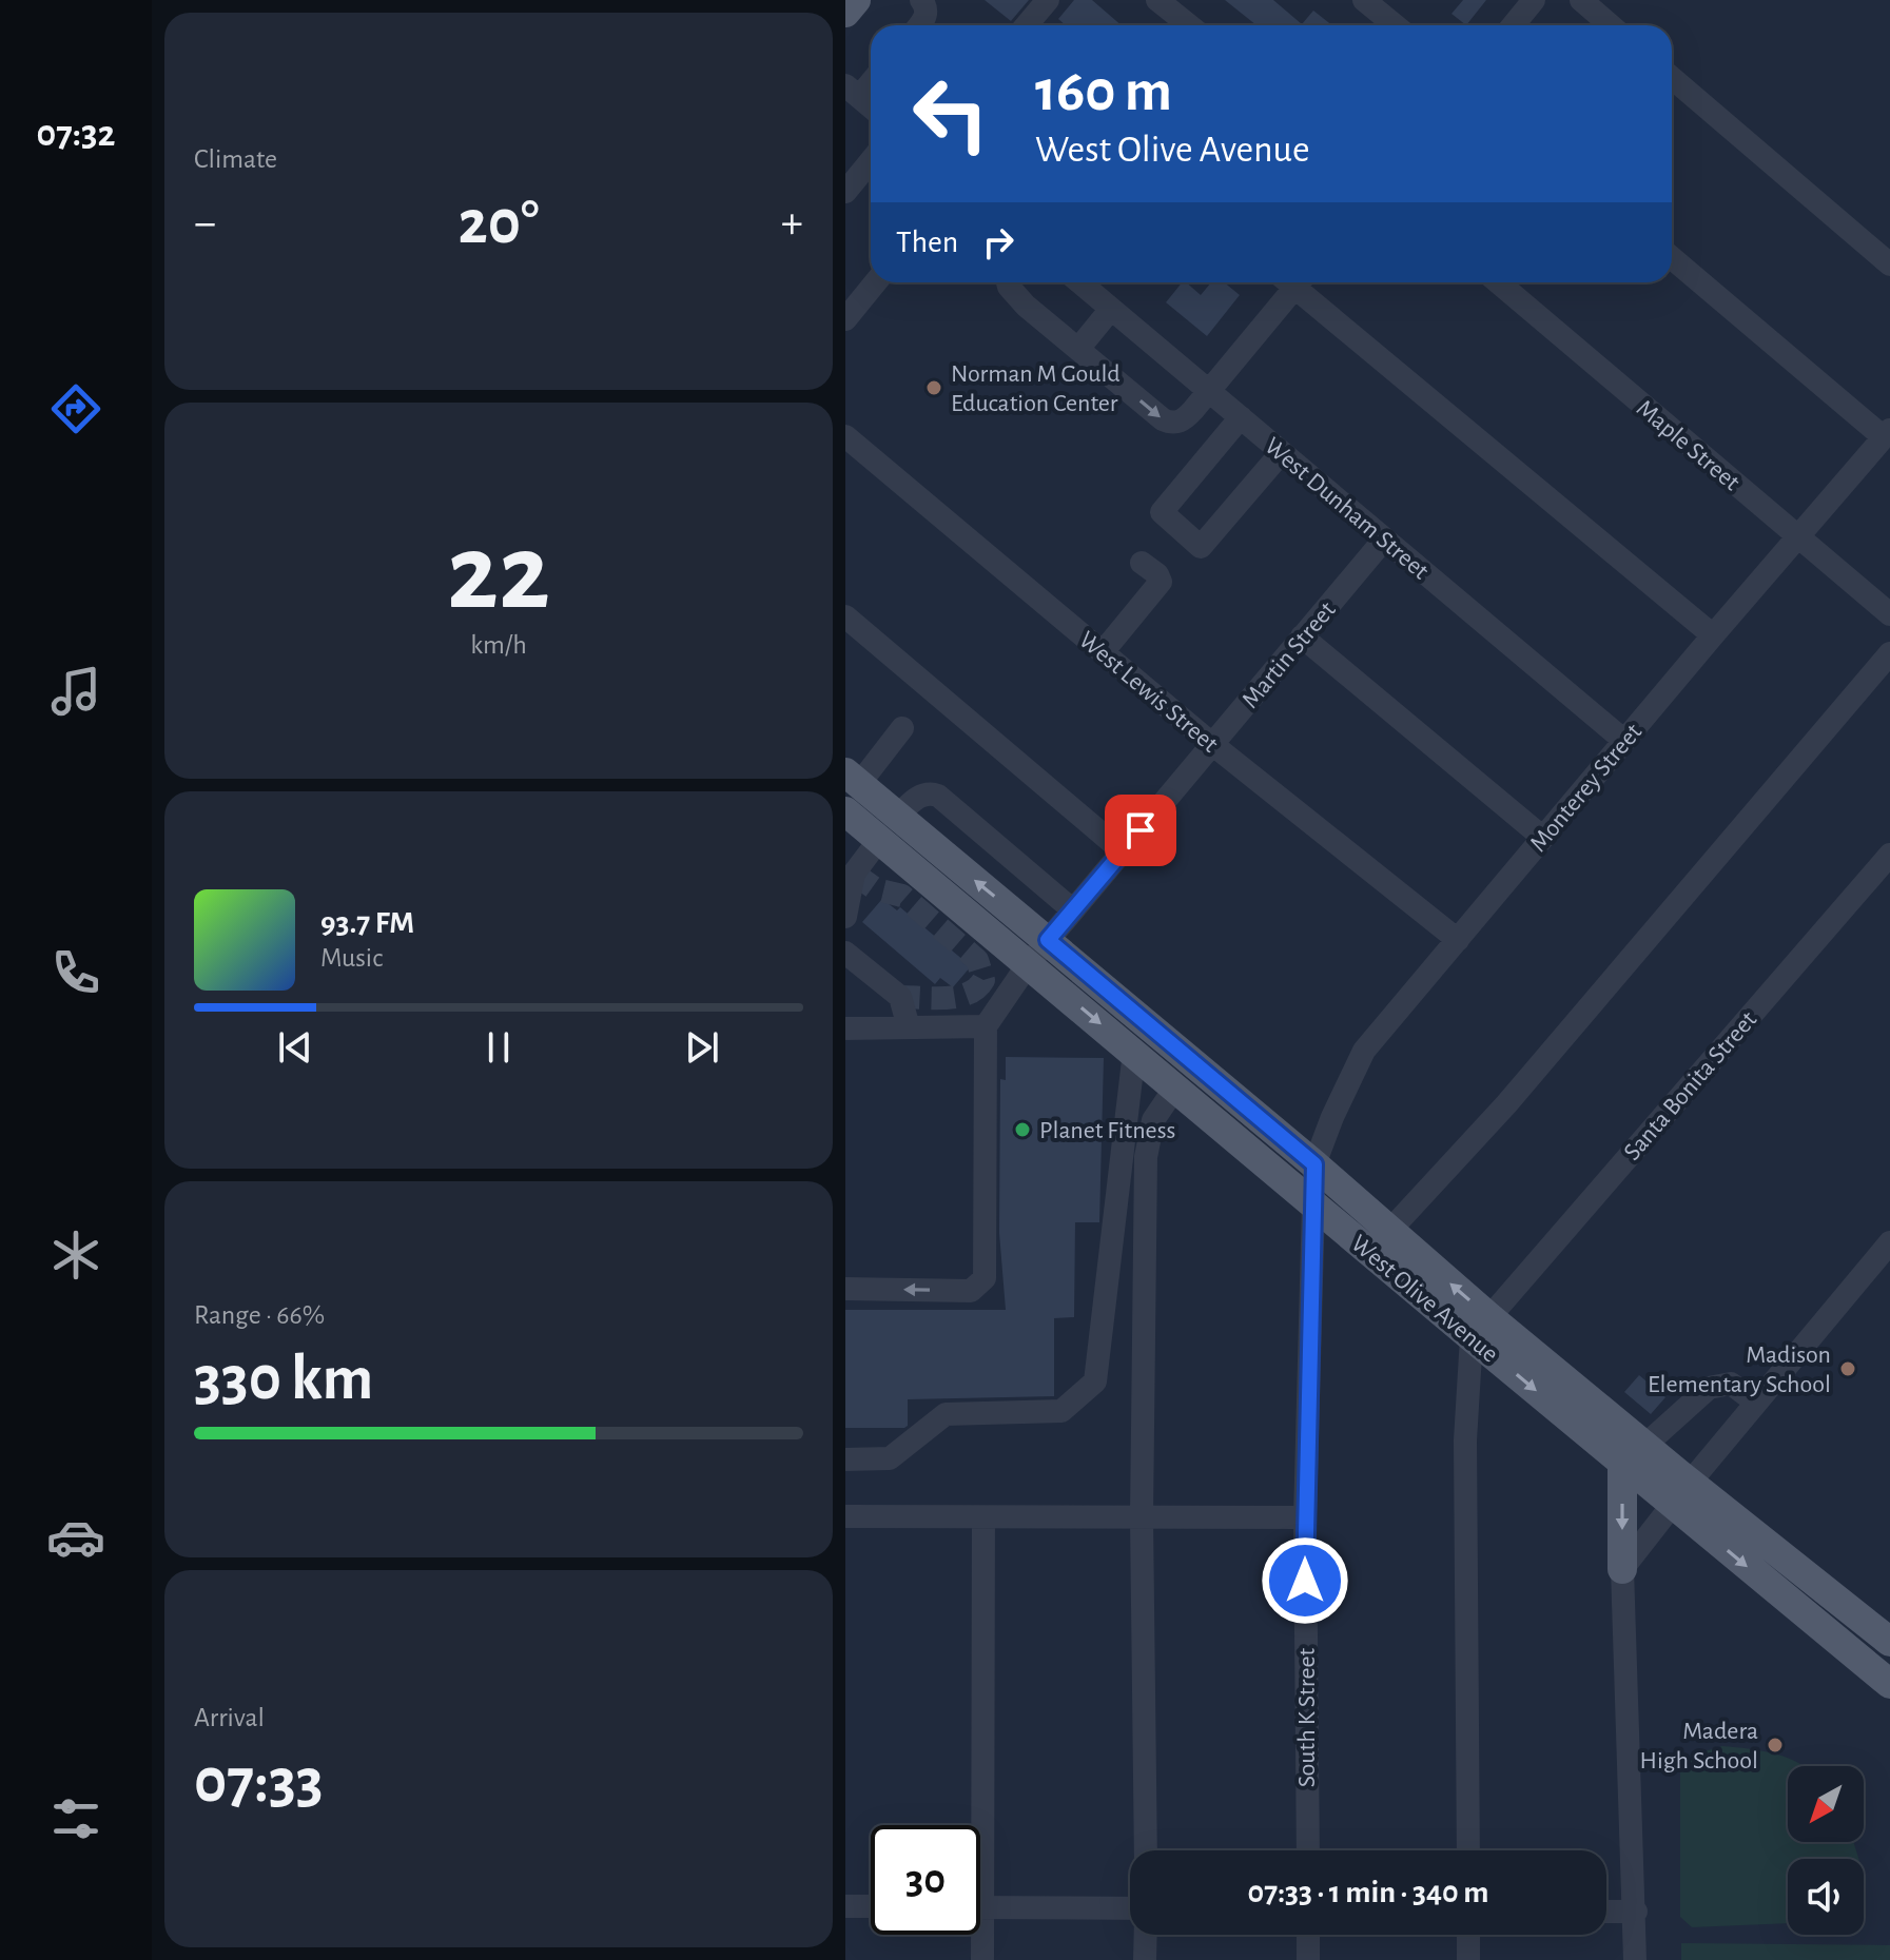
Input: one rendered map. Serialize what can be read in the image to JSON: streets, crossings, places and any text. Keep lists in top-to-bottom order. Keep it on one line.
{"streets":{"main road":["West Olive Avenue"],"street":["Maple Street","West Dunham Street","Martin Street","West Lewis Street","Monterey Street","Santa Bonita Street","South K Street"]},"crossings":[["Maple Street","Monterey Street"],["West Dunham Street","Martin Street"],["West Dunham Street","Monterey Street"],["Martin Street","West Lewis Street"],["Martin Street","West Olive Avenue"],["West Lewis Street","Monterey Street"],["Monterey Street","West Olive Avenue"],["Monterey Street","South K Street"],["Santa Bonita Street","West Olive Avenue"],["West Olive Avenue","South K Street"]],"places":["Norman M Gould Education Center","Planet Fitness","Madison Elementary School","Madera High School"],"north":"bottom left","page":{"tabs":"07:32","tile":["Climate",["22","km/h"],["Range · 66%","330 km"],["Arrival","07:33"]],"turn":["160 m","West Olive Avenue"],"heat":["−","20°","+"],"then":"Then","song":["93.7 FM","Music"],"limit":"30","trip":"07:33 · 1 min · 340 m"}}
